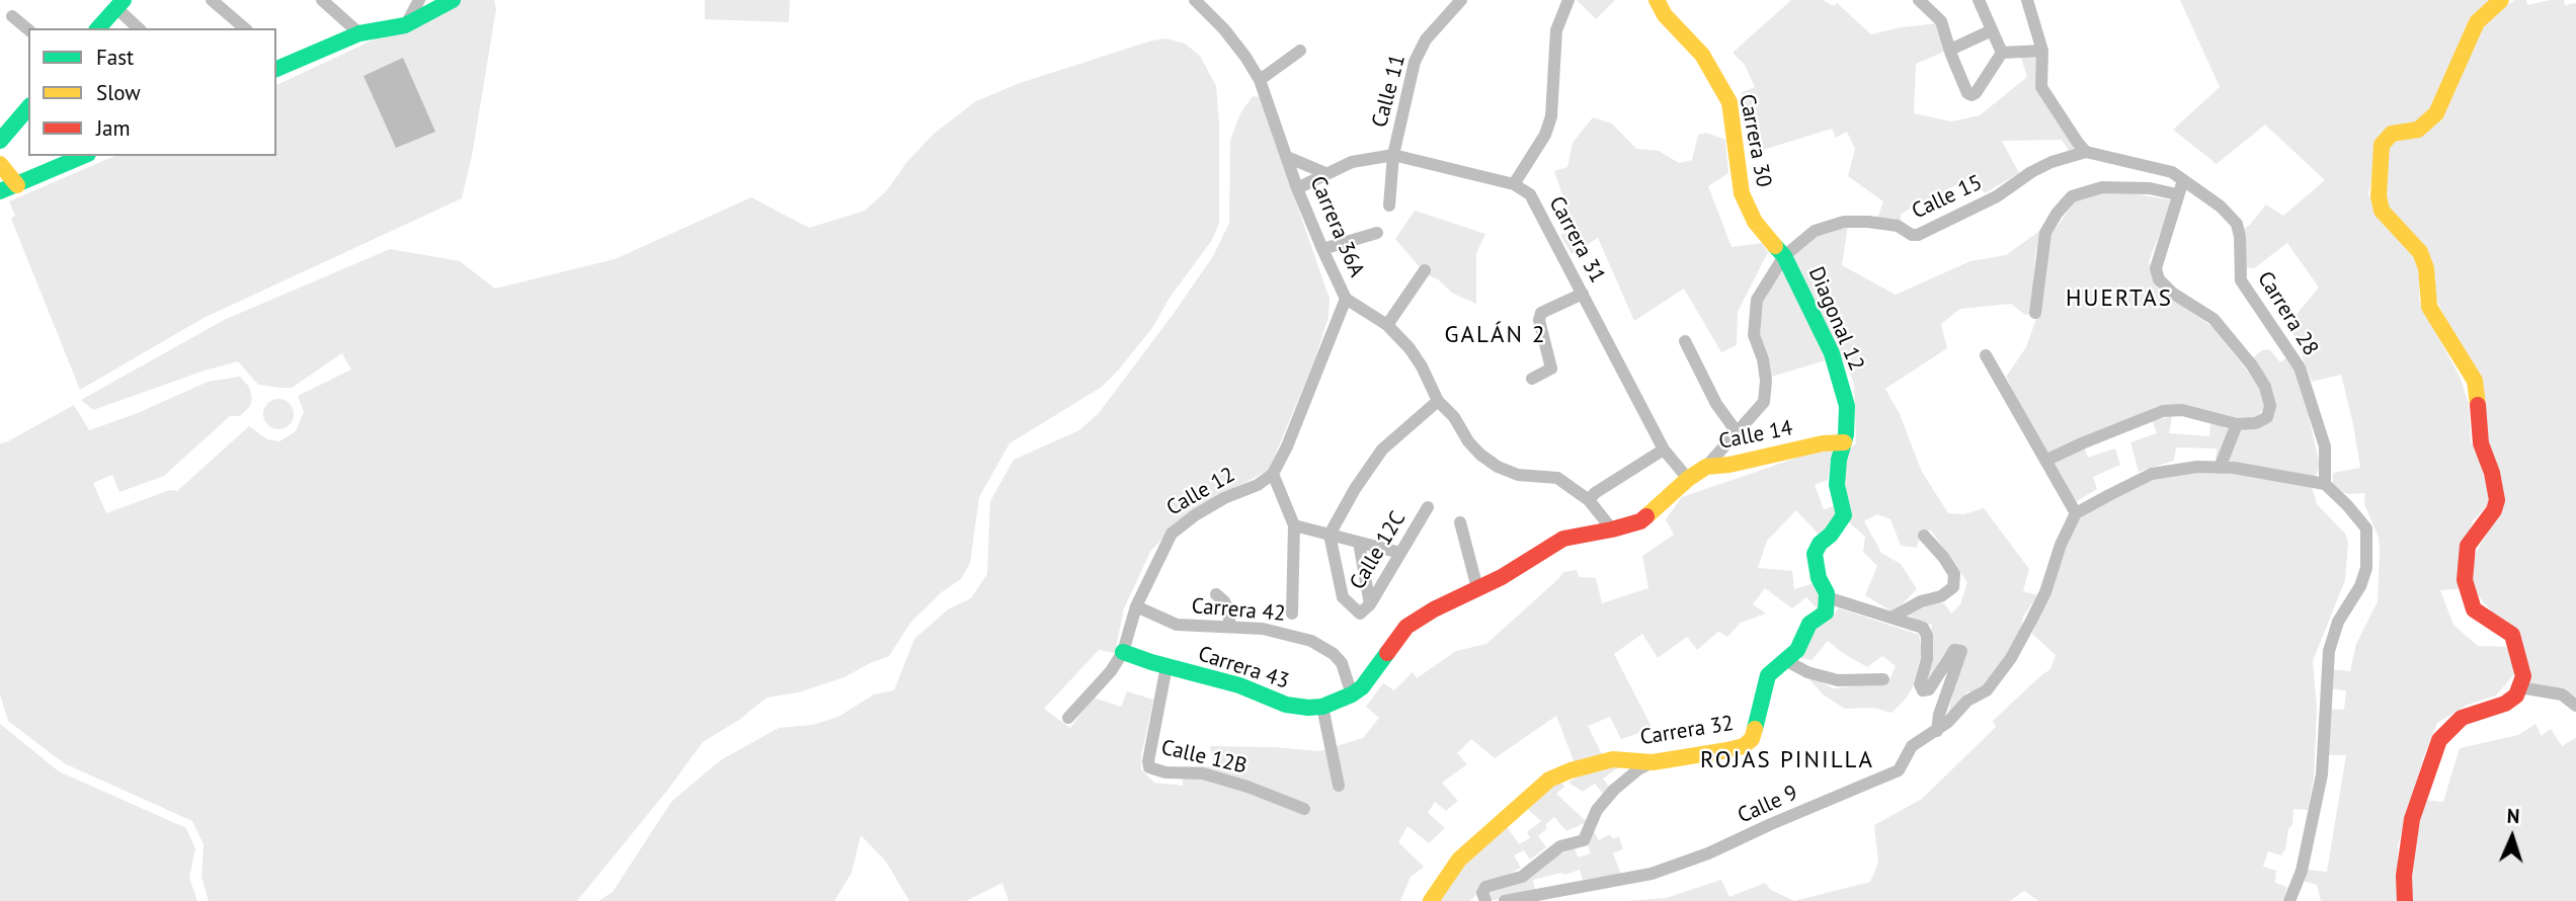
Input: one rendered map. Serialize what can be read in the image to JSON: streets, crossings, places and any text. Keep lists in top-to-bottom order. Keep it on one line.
{"streets":{"street":["Calle 11","Carrera 30","Calle 15","Carrera 36A","Carrera 31","Carrera 28","Diagonal 12","Calle 14","Calle 12","Calle 12C","Carrera 42","Carrera 43","Carrera 32","Calle 12B","Calle 9"]},"crossings":[["Carrera 30","Calle 15"],["Carrera 30","Diagonal 12"],["Calle 15","Carrera 28"],["Calle 15","Diagonal 12"],["Calle 15","Calle 14"],["Carrera 36A","Calle 14"],["Carrera 31","Calle 14"],["Diagonal 12","Calle 14"],["Calle 12","Carrera 42"],["Calle 12","Carrera 43"],["Carrera 42","Carrera 43"],["Carrera 43","Calle 12B"]],"districts":["HUERTAS","GALÁN 2","ROJAS PINILLA"],"legend":["Fast","Slow","Jam"],"north":"top"}
